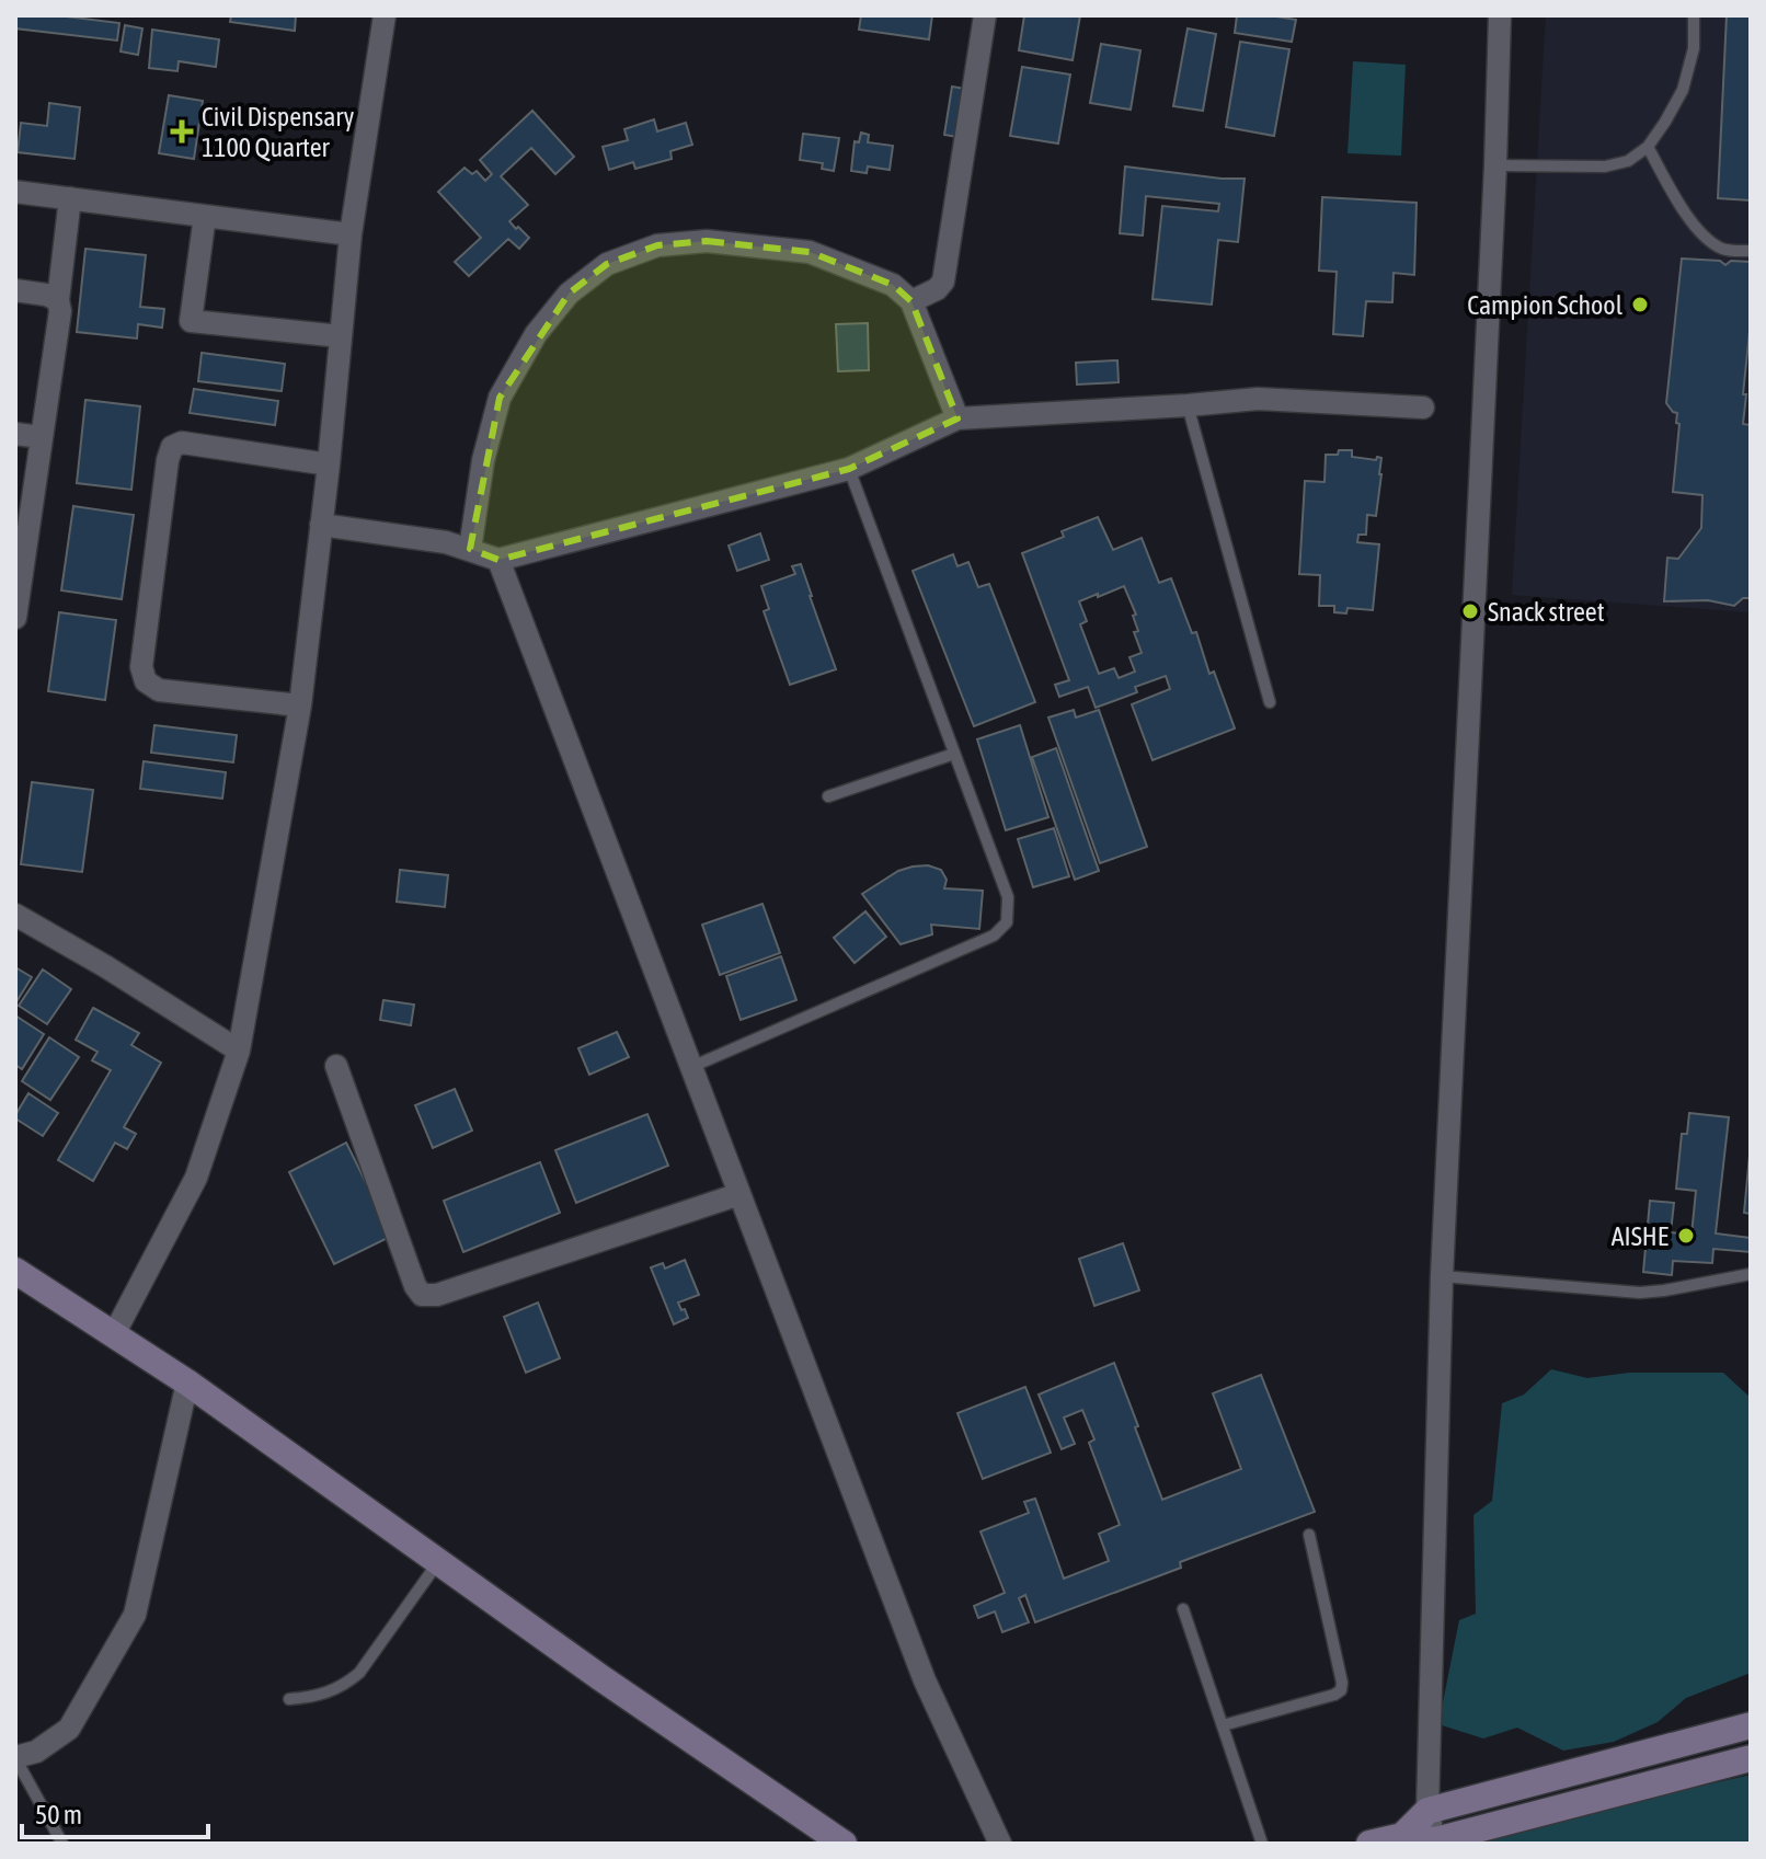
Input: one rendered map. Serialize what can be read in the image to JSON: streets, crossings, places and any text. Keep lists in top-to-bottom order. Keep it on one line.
{"places":{"health":["Civil Dispensary 1100 Quarter"],"other":["Campion School","Snack street","AISHE"]},"scale_bar":"50 m"}
